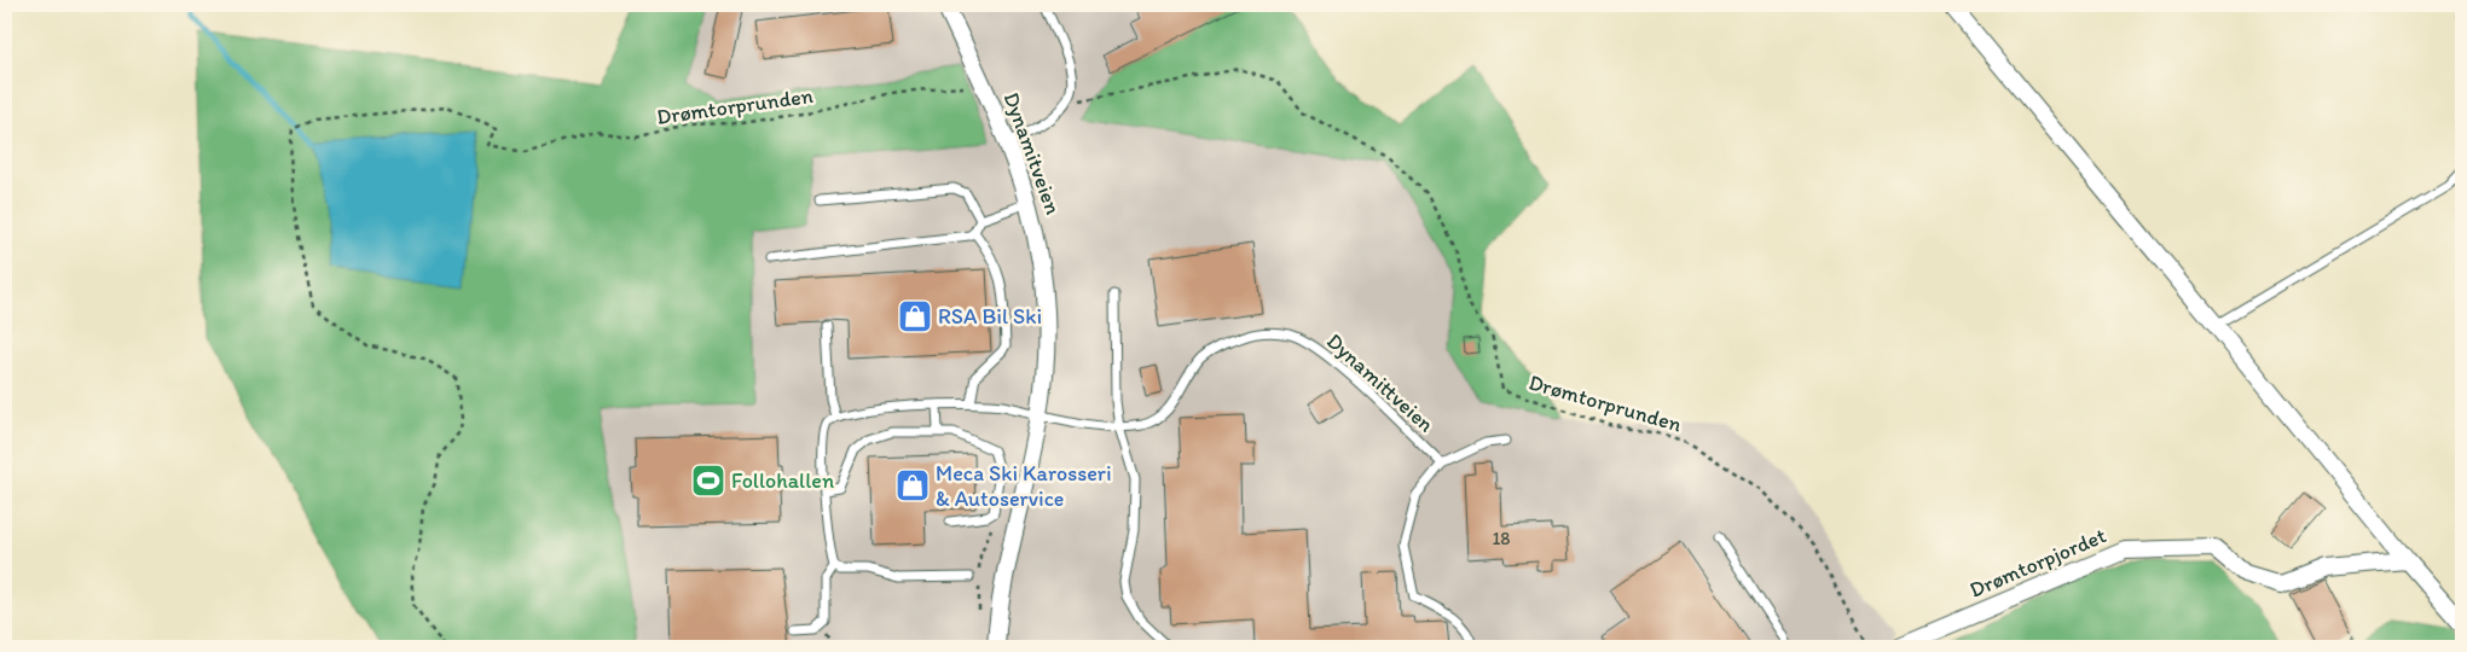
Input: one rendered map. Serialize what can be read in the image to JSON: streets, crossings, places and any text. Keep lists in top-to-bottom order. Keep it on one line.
{"streets":{"street":["Dynamitveien","Drømtorpjordet"],"lane":["Dynamittveien"],"path":["Drømtorprunden"]},"crossings":[["Drømtorprunden","Dynamitveien"],["Dynamitveien","Dynamittveien"]],"places":{"shop":["RSA Bil Ski","Meca Ski Karosseri & Autoservice"],"sports":["Follohallen"]},"house_numbers":["18"]}
